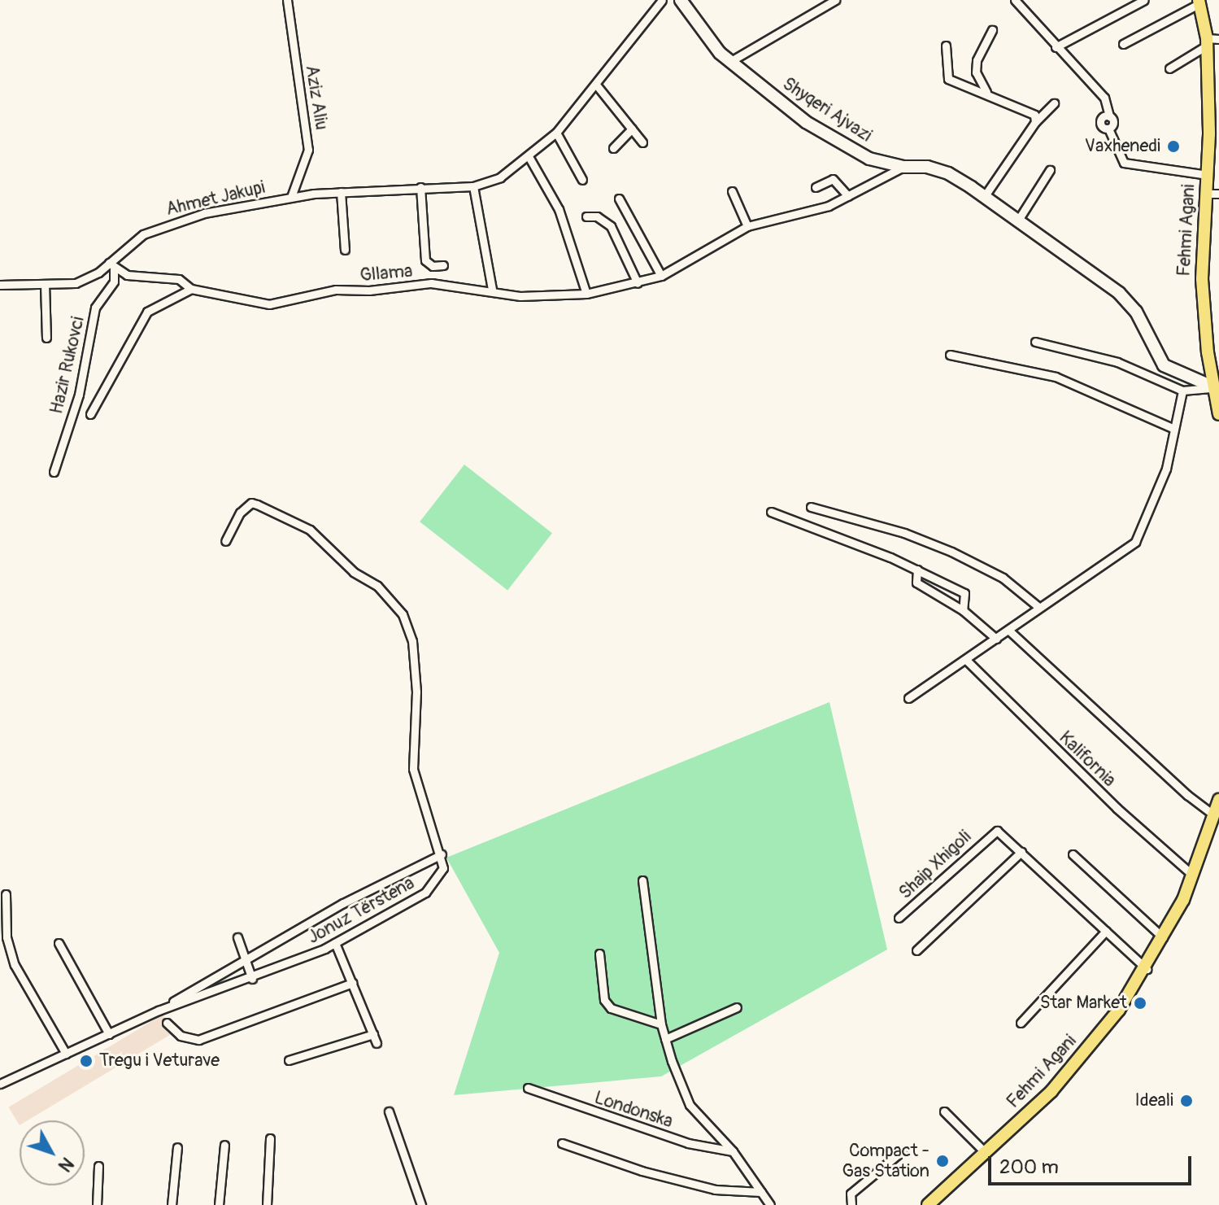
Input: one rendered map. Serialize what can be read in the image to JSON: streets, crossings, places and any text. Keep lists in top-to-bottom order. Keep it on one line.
{"streets":{"main road":["Fehmi Agani"],"street":["Aziz Aliu","Shyqeri Ajvazi","Ahmet Jakupi","Gllama","Hazir Rukovci","Kalifornia","Shaip Xhigoli","Jonuz Tërstena","Londonska"]},"crossings":[["Aziz Aliu","Ahmet Jakupi"],["Shyqeri Ajvazi","Fehmi Agani"],["Shyqeri Ajvazi","Gllama"],["Ahmet Jakupi","Gllama"],["Ahmet Jakupi","Hazir Rukovci"],["Fehmi Agani","Kalifornia"],["Fehmi Agani","Shaip Xhigoli"],["Gllama","Hazir Rukovci"]],"places":["Vaxhenedi","Star Market","Tregu i Veturave","Ideali","Compact - Gas Station"],"scale_bar":"200 m","north":"bottom right"}
